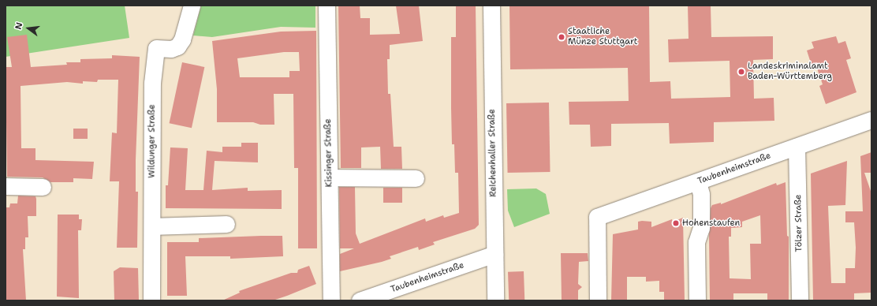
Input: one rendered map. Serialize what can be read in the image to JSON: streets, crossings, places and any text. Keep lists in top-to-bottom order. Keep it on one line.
{"streets":{"street":["Wildunger Straße","Kissinger Straße","Reichenhaller Straße","Taubenheimstraße","Tölzer Straße"]},"crossings":[["Reichenhaller Straße","Taubenheimstraße"],["Taubenheimstraße","Tölzer Straße"]],"places":["Staatliche Münze Stuttgart","Landeskriminalamt Baden-Württemberg","Hohenstaufen"],"north":"left"}
